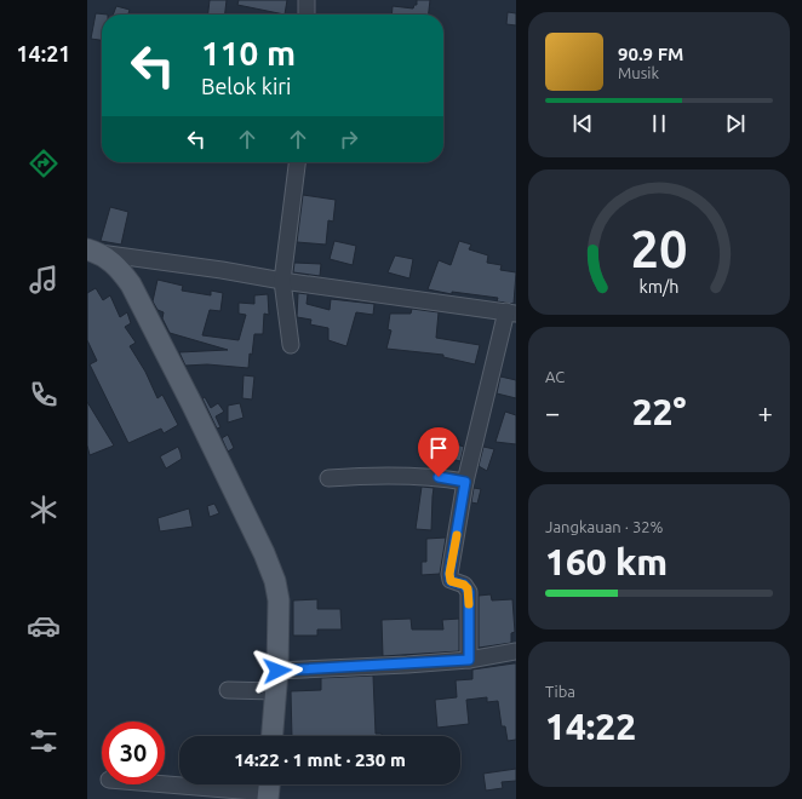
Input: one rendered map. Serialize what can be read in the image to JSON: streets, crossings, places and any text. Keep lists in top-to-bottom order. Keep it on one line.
{"page":{"tabs":"14:21","turn":["110 m","Belok kiri"],"song":["90.9 FM","Musik"],"tile":["AC",["Jangkauan · 32%","160 km"],["Tiba","14:22"]],"heat":["−","22°","+"],"limit":"30","trip":"14:22 · 1 mnt · 230 m","gauge":["20","km/h"]}}
